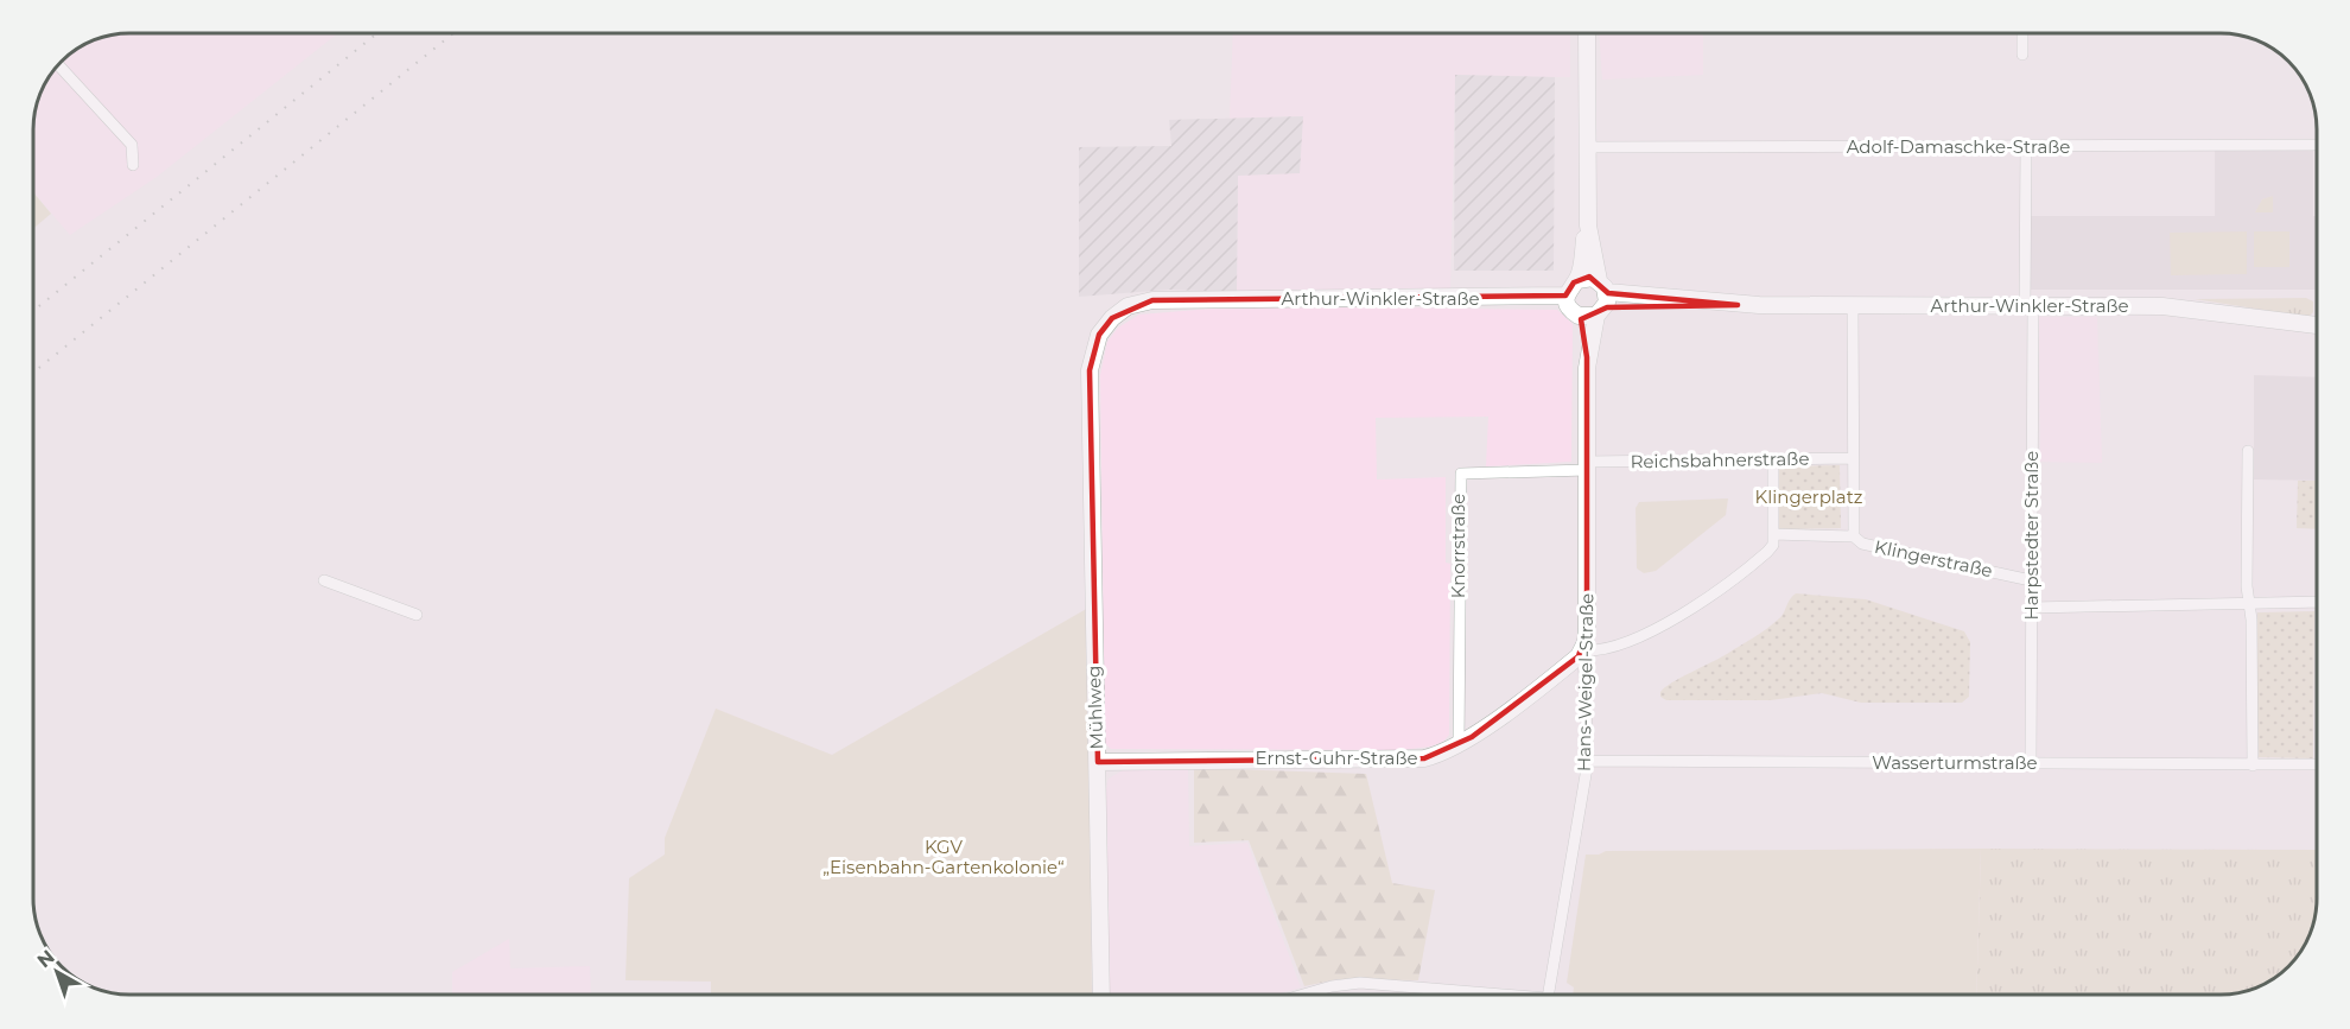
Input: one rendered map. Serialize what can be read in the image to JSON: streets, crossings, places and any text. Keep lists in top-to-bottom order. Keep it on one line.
{"streets":{"street":["Adolf-Damaschke-Straße","Arthur-Winkler-Straße","Reichsbahnerstraße","Harpstedter Straße","Knorrstraße","Klingerstraße","Hans-Weigel-Straße","Mühlweg","Ernst-Guhr-Straße","Wasserturmstraße"]},"crossings":[["Adolf-Damaschke-Straße","Harpstedter Straße"],["Adolf-Damaschke-Straße","Hans-Weigel-Straße"],["Arthur-Winkler-Straße","Harpstedter Straße"],["Arthur-Winkler-Straße","Hans-Weigel-Straße"],["Arthur-Winkler-Straße","Mühlweg"],["Reichsbahnerstraße","Knorrstraße"],["Reichsbahnerstraße","Hans-Weigel-Straße"],["Harpstedter Straße","Klingerstraße"],["Harpstedter Straße","Wasserturmstraße"],["Knorrstraße","Hans-Weigel-Straße"],["Knorrstraße","Ernst-Guhr-Straße"],["Hans-Weigel-Straße","Ernst-Guhr-Straße"],["Hans-Weigel-Straße","Wasserturmstraße"],["Mühlweg","Ernst-Guhr-Straße"]],"parks":["Klingerplatz","KGV „Eisenbahn-Gartenkolonie“"],"north":"top left"}
